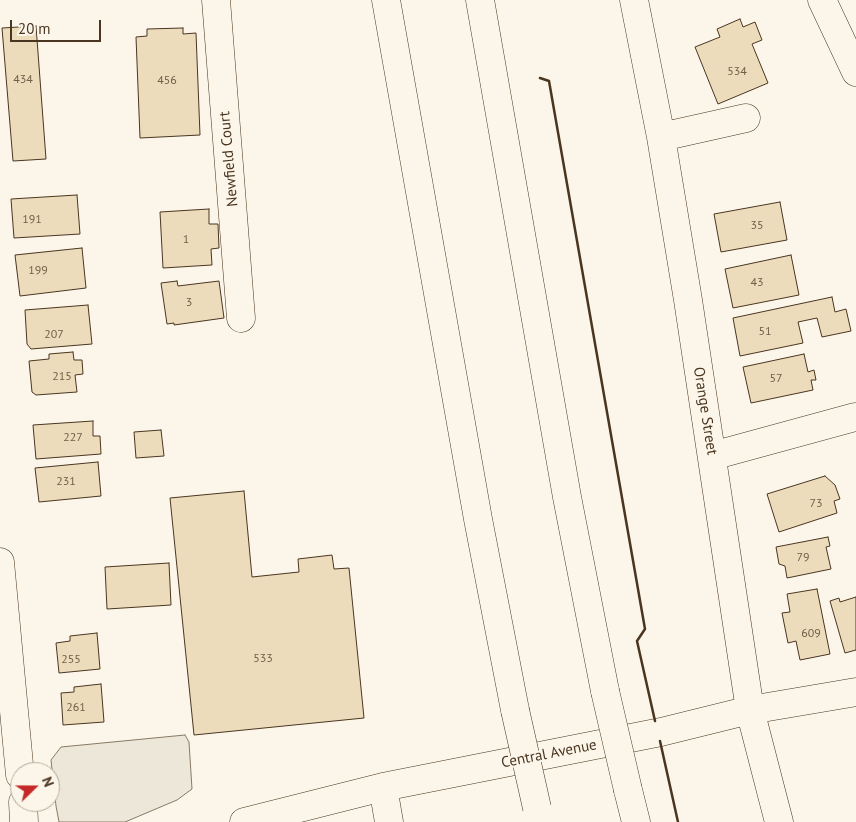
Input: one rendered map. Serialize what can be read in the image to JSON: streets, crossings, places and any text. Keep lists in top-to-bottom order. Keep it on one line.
{"streets":{"main road":["Newfield Court","Orange Street","Central Avenue"]},"crossings":[["Orange Street","Central Avenue"]],"house_numbers":["534","434","456","191","35","1","199","43","3","51","207","215","57","227","231","73","79","609","533","255","261"],"scale_bar":"20 m","north":"right"}
